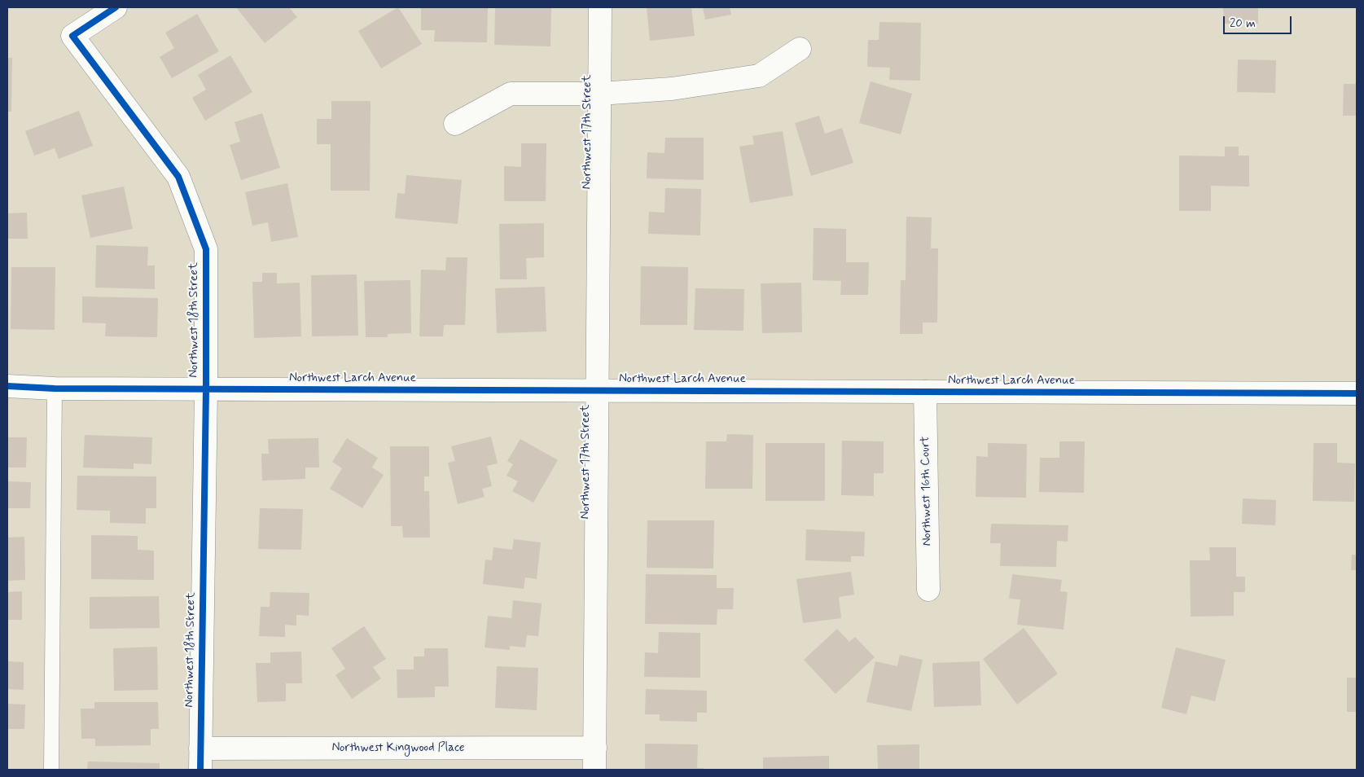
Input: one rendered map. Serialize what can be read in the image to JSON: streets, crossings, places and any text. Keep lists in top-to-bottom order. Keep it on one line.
{"streets":{"street":["Northwest 17th Street","Northwest 18th Street","Northwest Larch Avenue","Northwest 16th Court","Northwest Kingwood Place"]},"crossings":[["Northwest 17th Street","Northwest Larch Avenue"],["Northwest 17th Street","Northwest Kingwood Place"],["Northwest 18th Street","Northwest Larch Avenue"],["Northwest 18th Street","Northwest Kingwood Place"],["Northwest Larch Avenue","Northwest 16th Court"]],"scale_bar":"20 m"}
